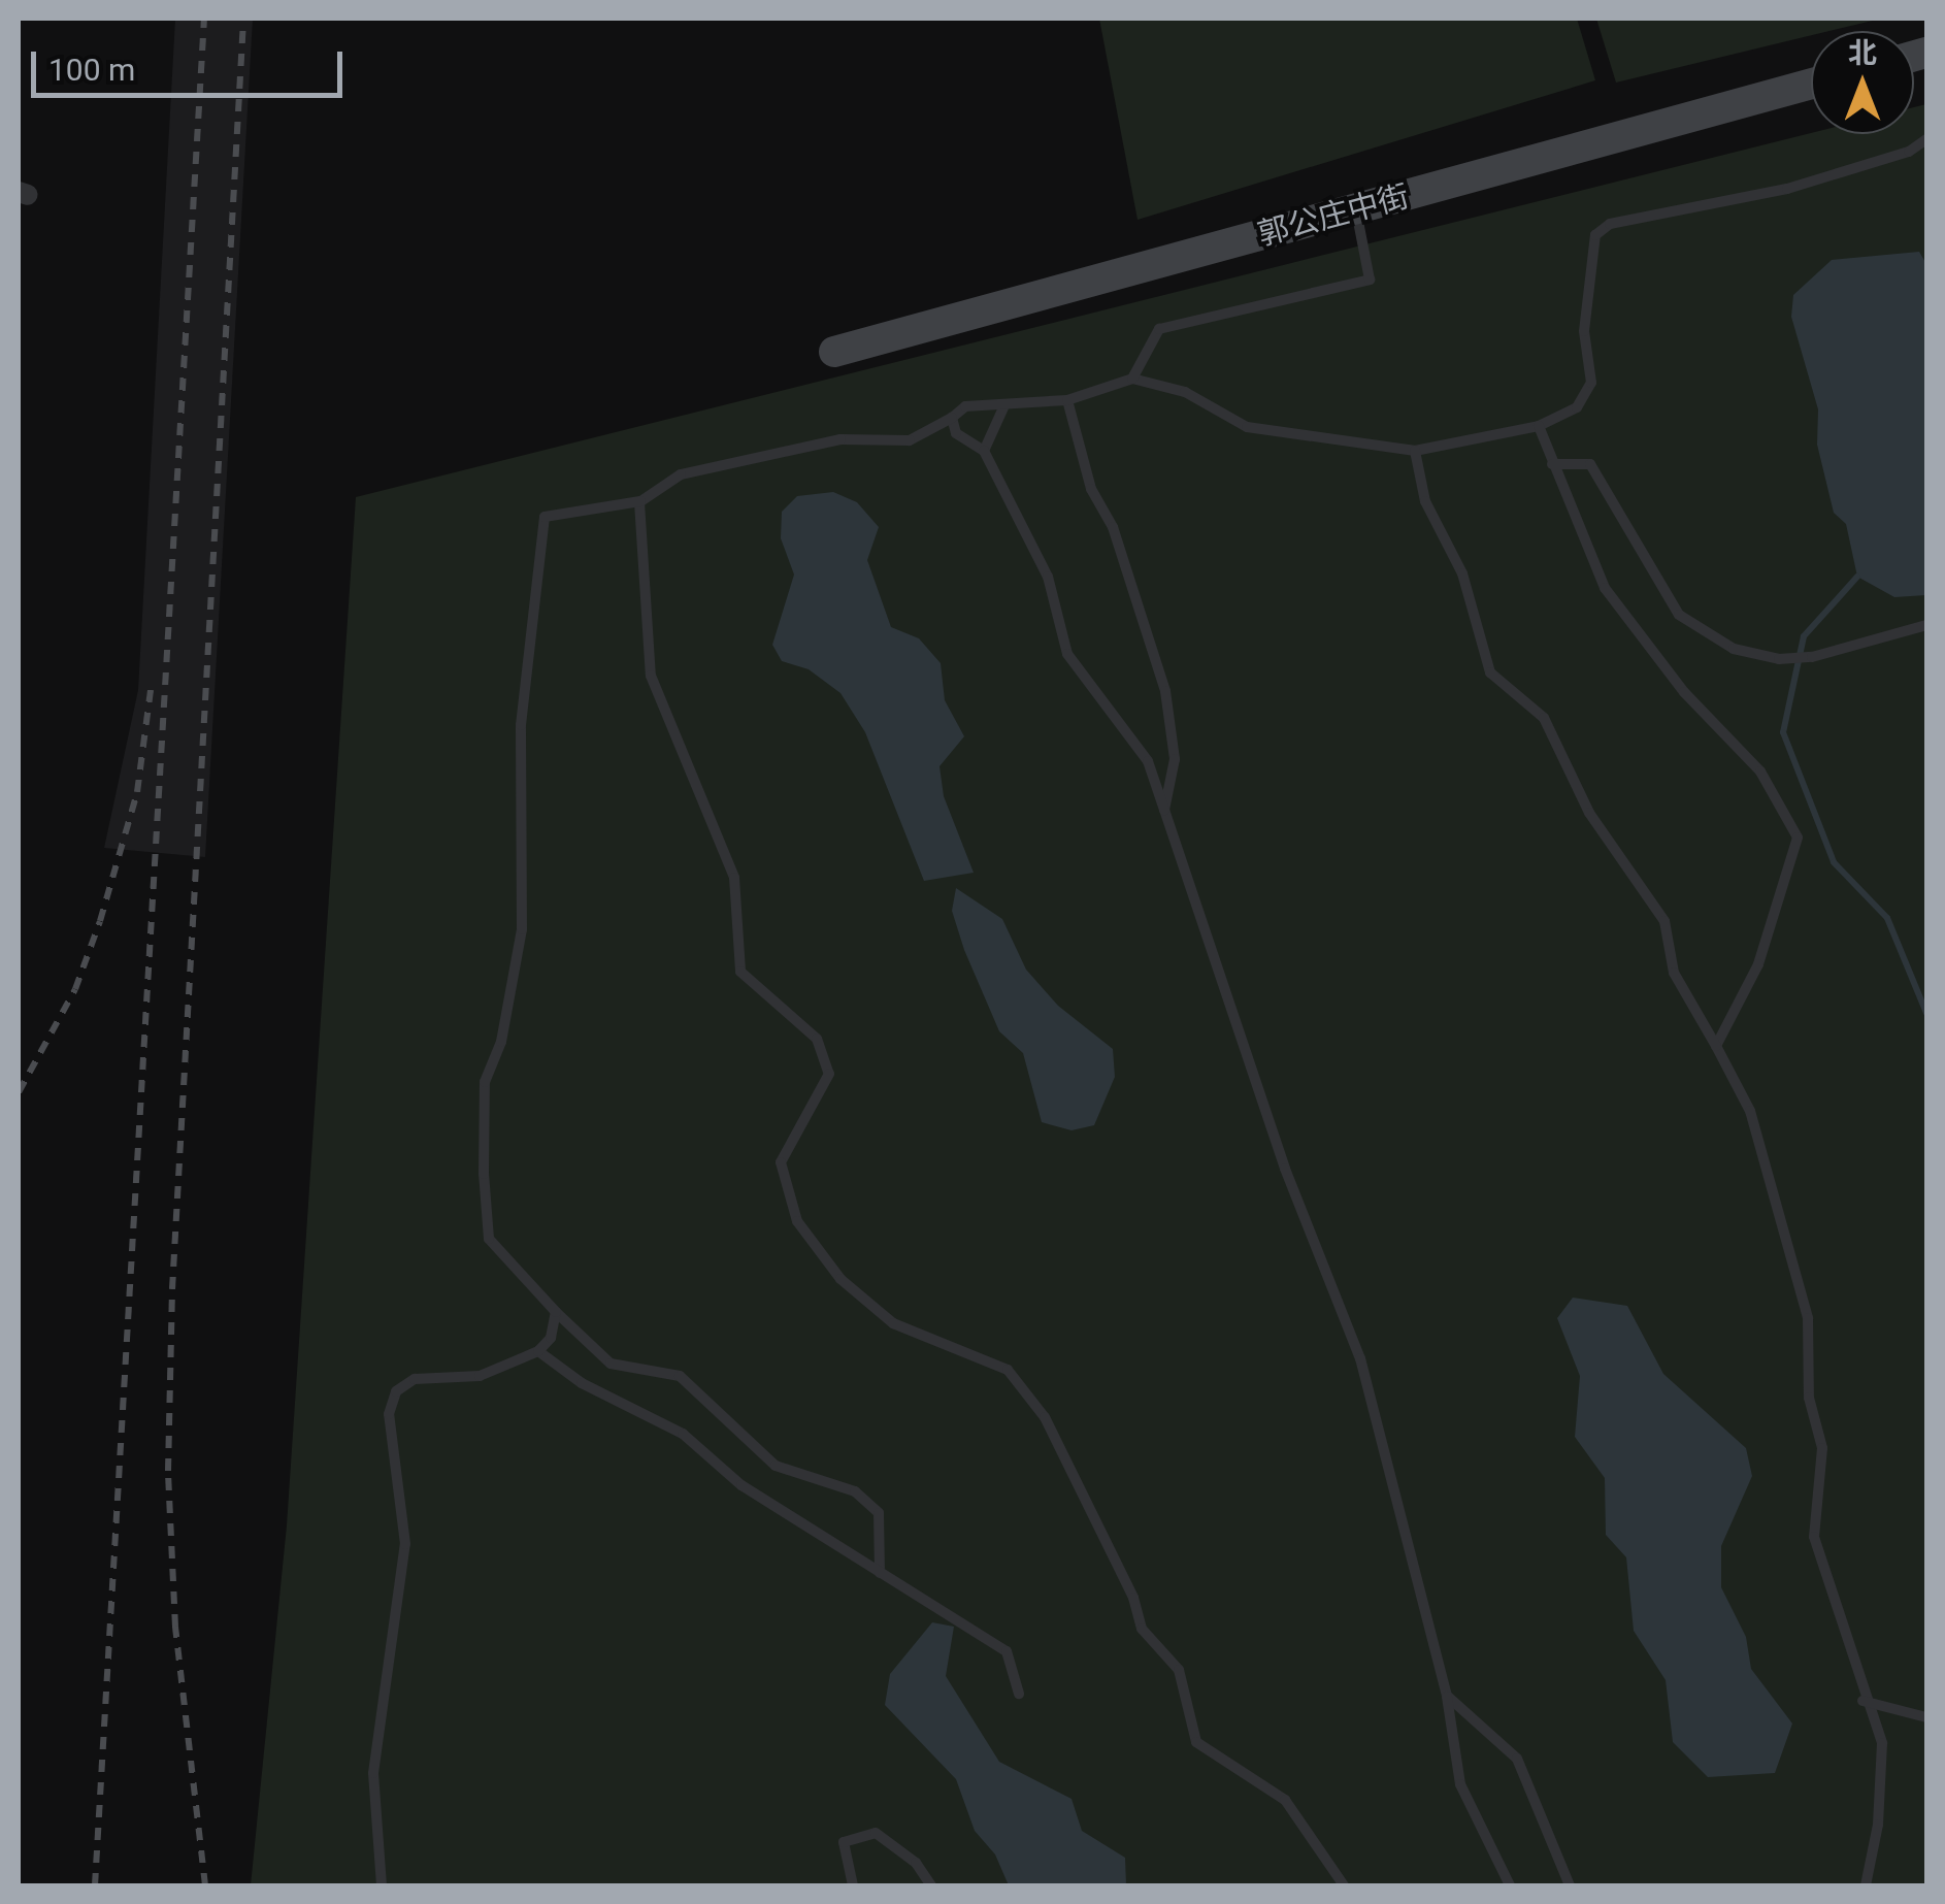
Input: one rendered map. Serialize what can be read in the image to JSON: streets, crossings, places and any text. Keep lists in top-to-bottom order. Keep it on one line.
{"streets":{"street":["郭公庄中街"]},"scale_bar":"100 m","north":"top"}
